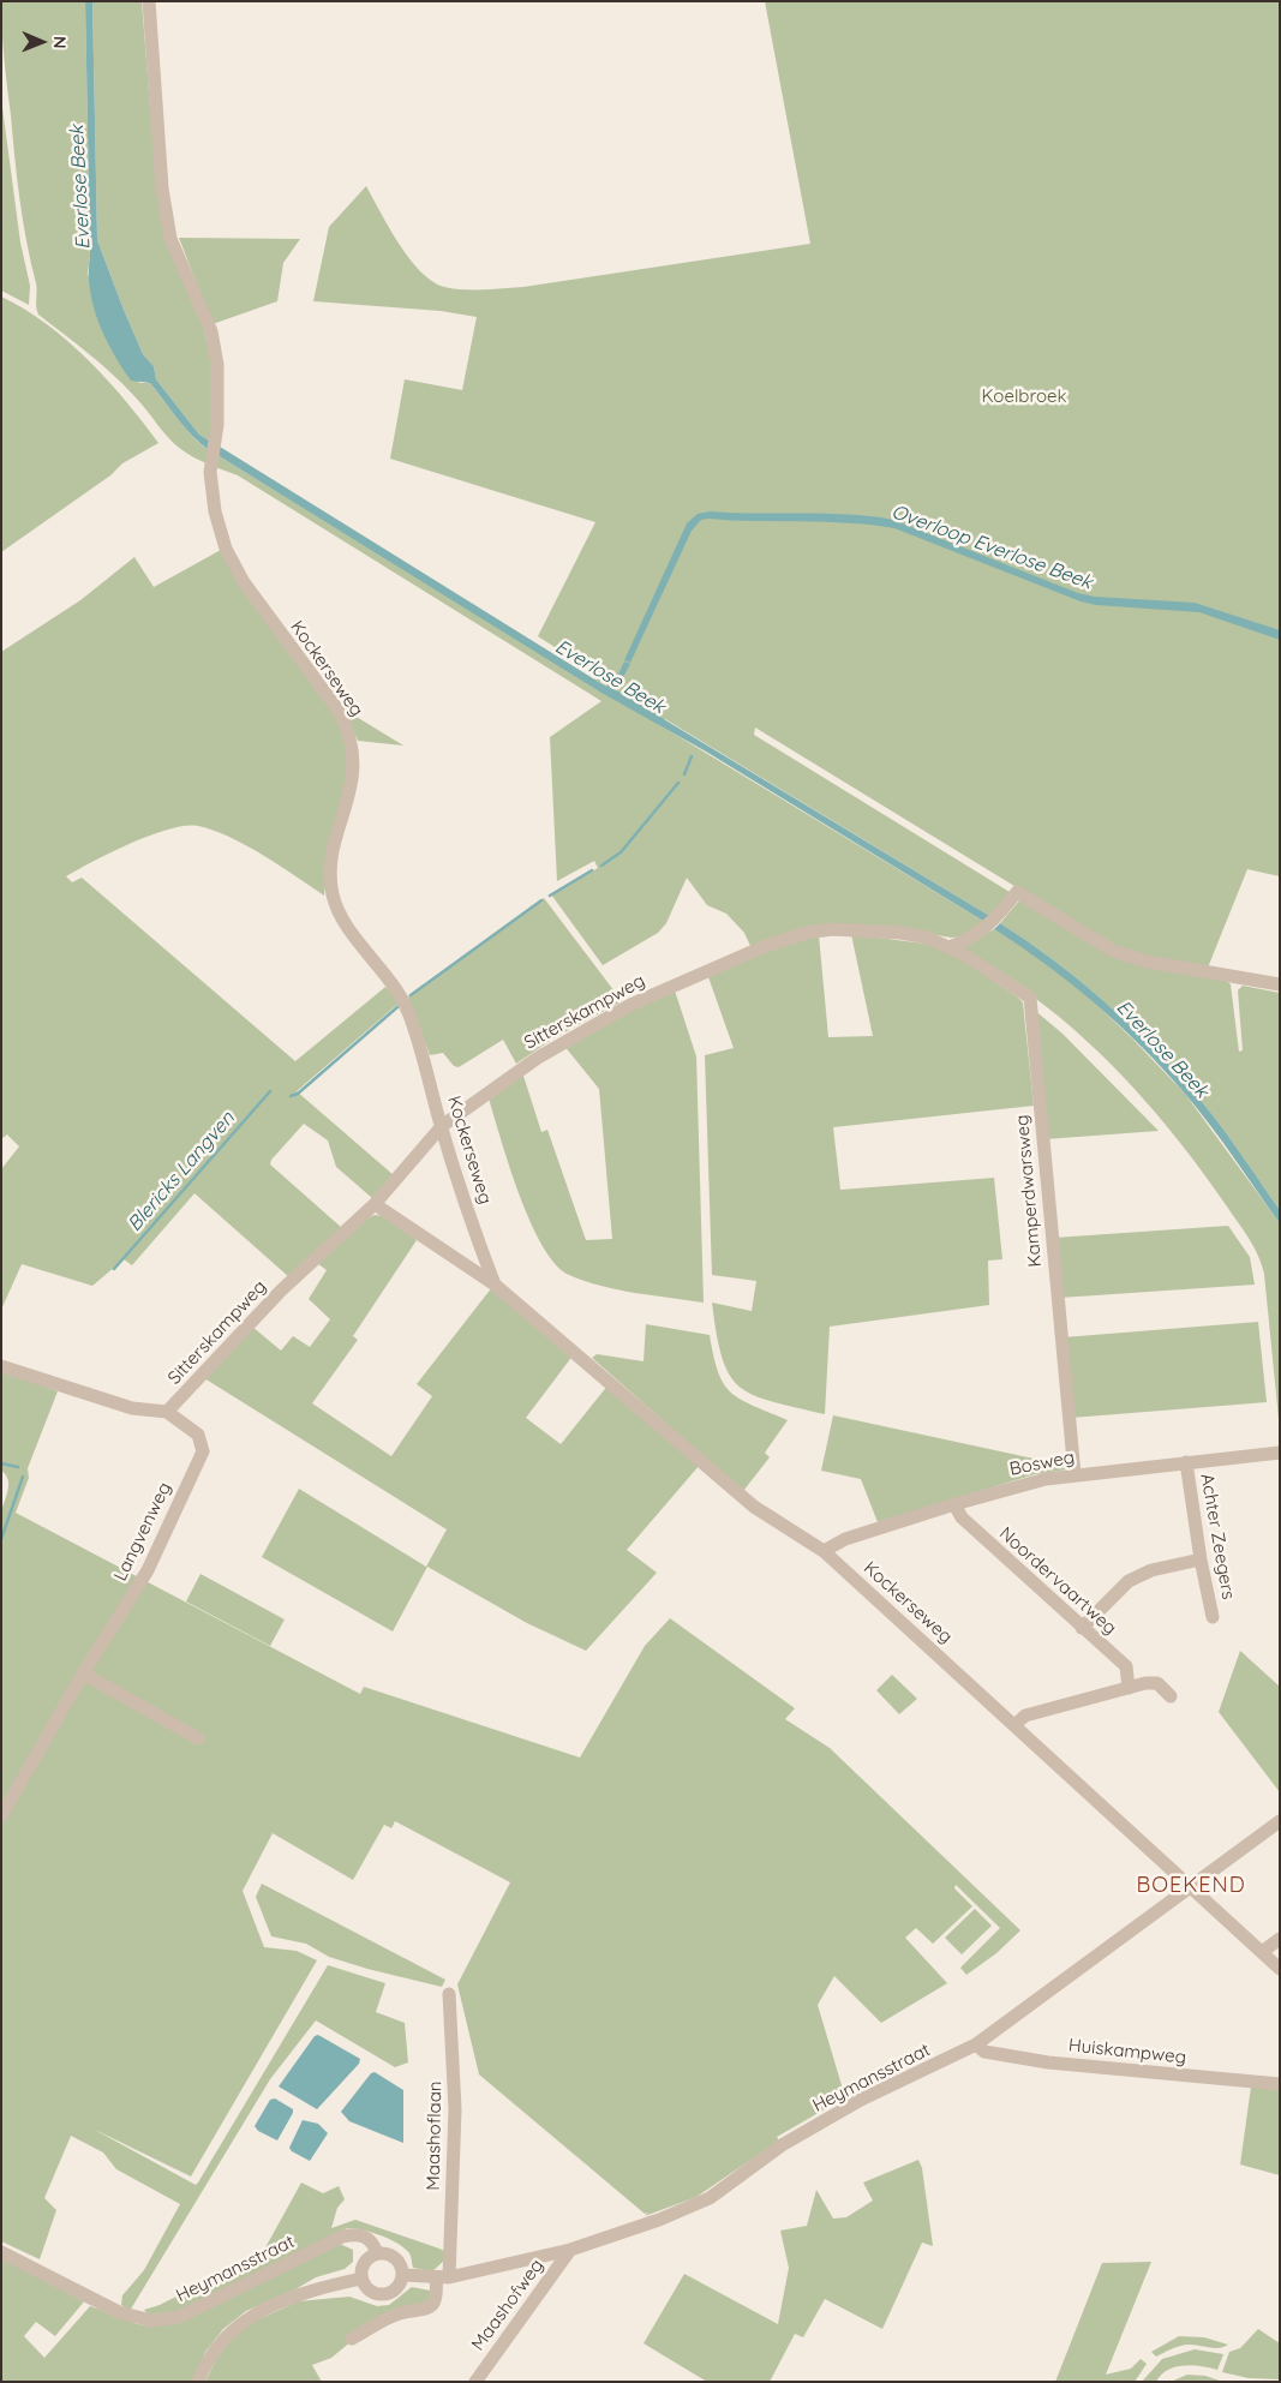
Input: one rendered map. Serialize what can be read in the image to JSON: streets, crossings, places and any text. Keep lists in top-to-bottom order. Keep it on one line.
{"streets":{"street":["Kockerseweg","Sitterskampweg","Kamperdwarsweg","Bosweg","Langvenweg","Achter Zeegers","Noordervaartweg","Huiskampweg","Heymansstraat","Maashoflaan","Maashofweg"]},"crossings":[["Kockerseweg","Sitterskampweg"],["Kockerseweg","Bosweg"],["Kockerseweg","Heymansstraat"],["Sitterskampweg","Kamperdwarsweg"],["Sitterskampweg","Langvenweg"],["Kamperdwarsweg","Bosweg"],["Bosweg","Achter Zeegers"],["Bosweg","Noordervaartweg"],["Huiskampweg","Heymansstraat"],["Heymansstraat","Maashoflaan"],["Heymansstraat","Maashofweg"]],"districts":["BOEKEND"],"water":["Everlose Beek","Overloop Everlose Beek","Blericks Langven"],"parks":["Koelbroek"],"north":"right"}
